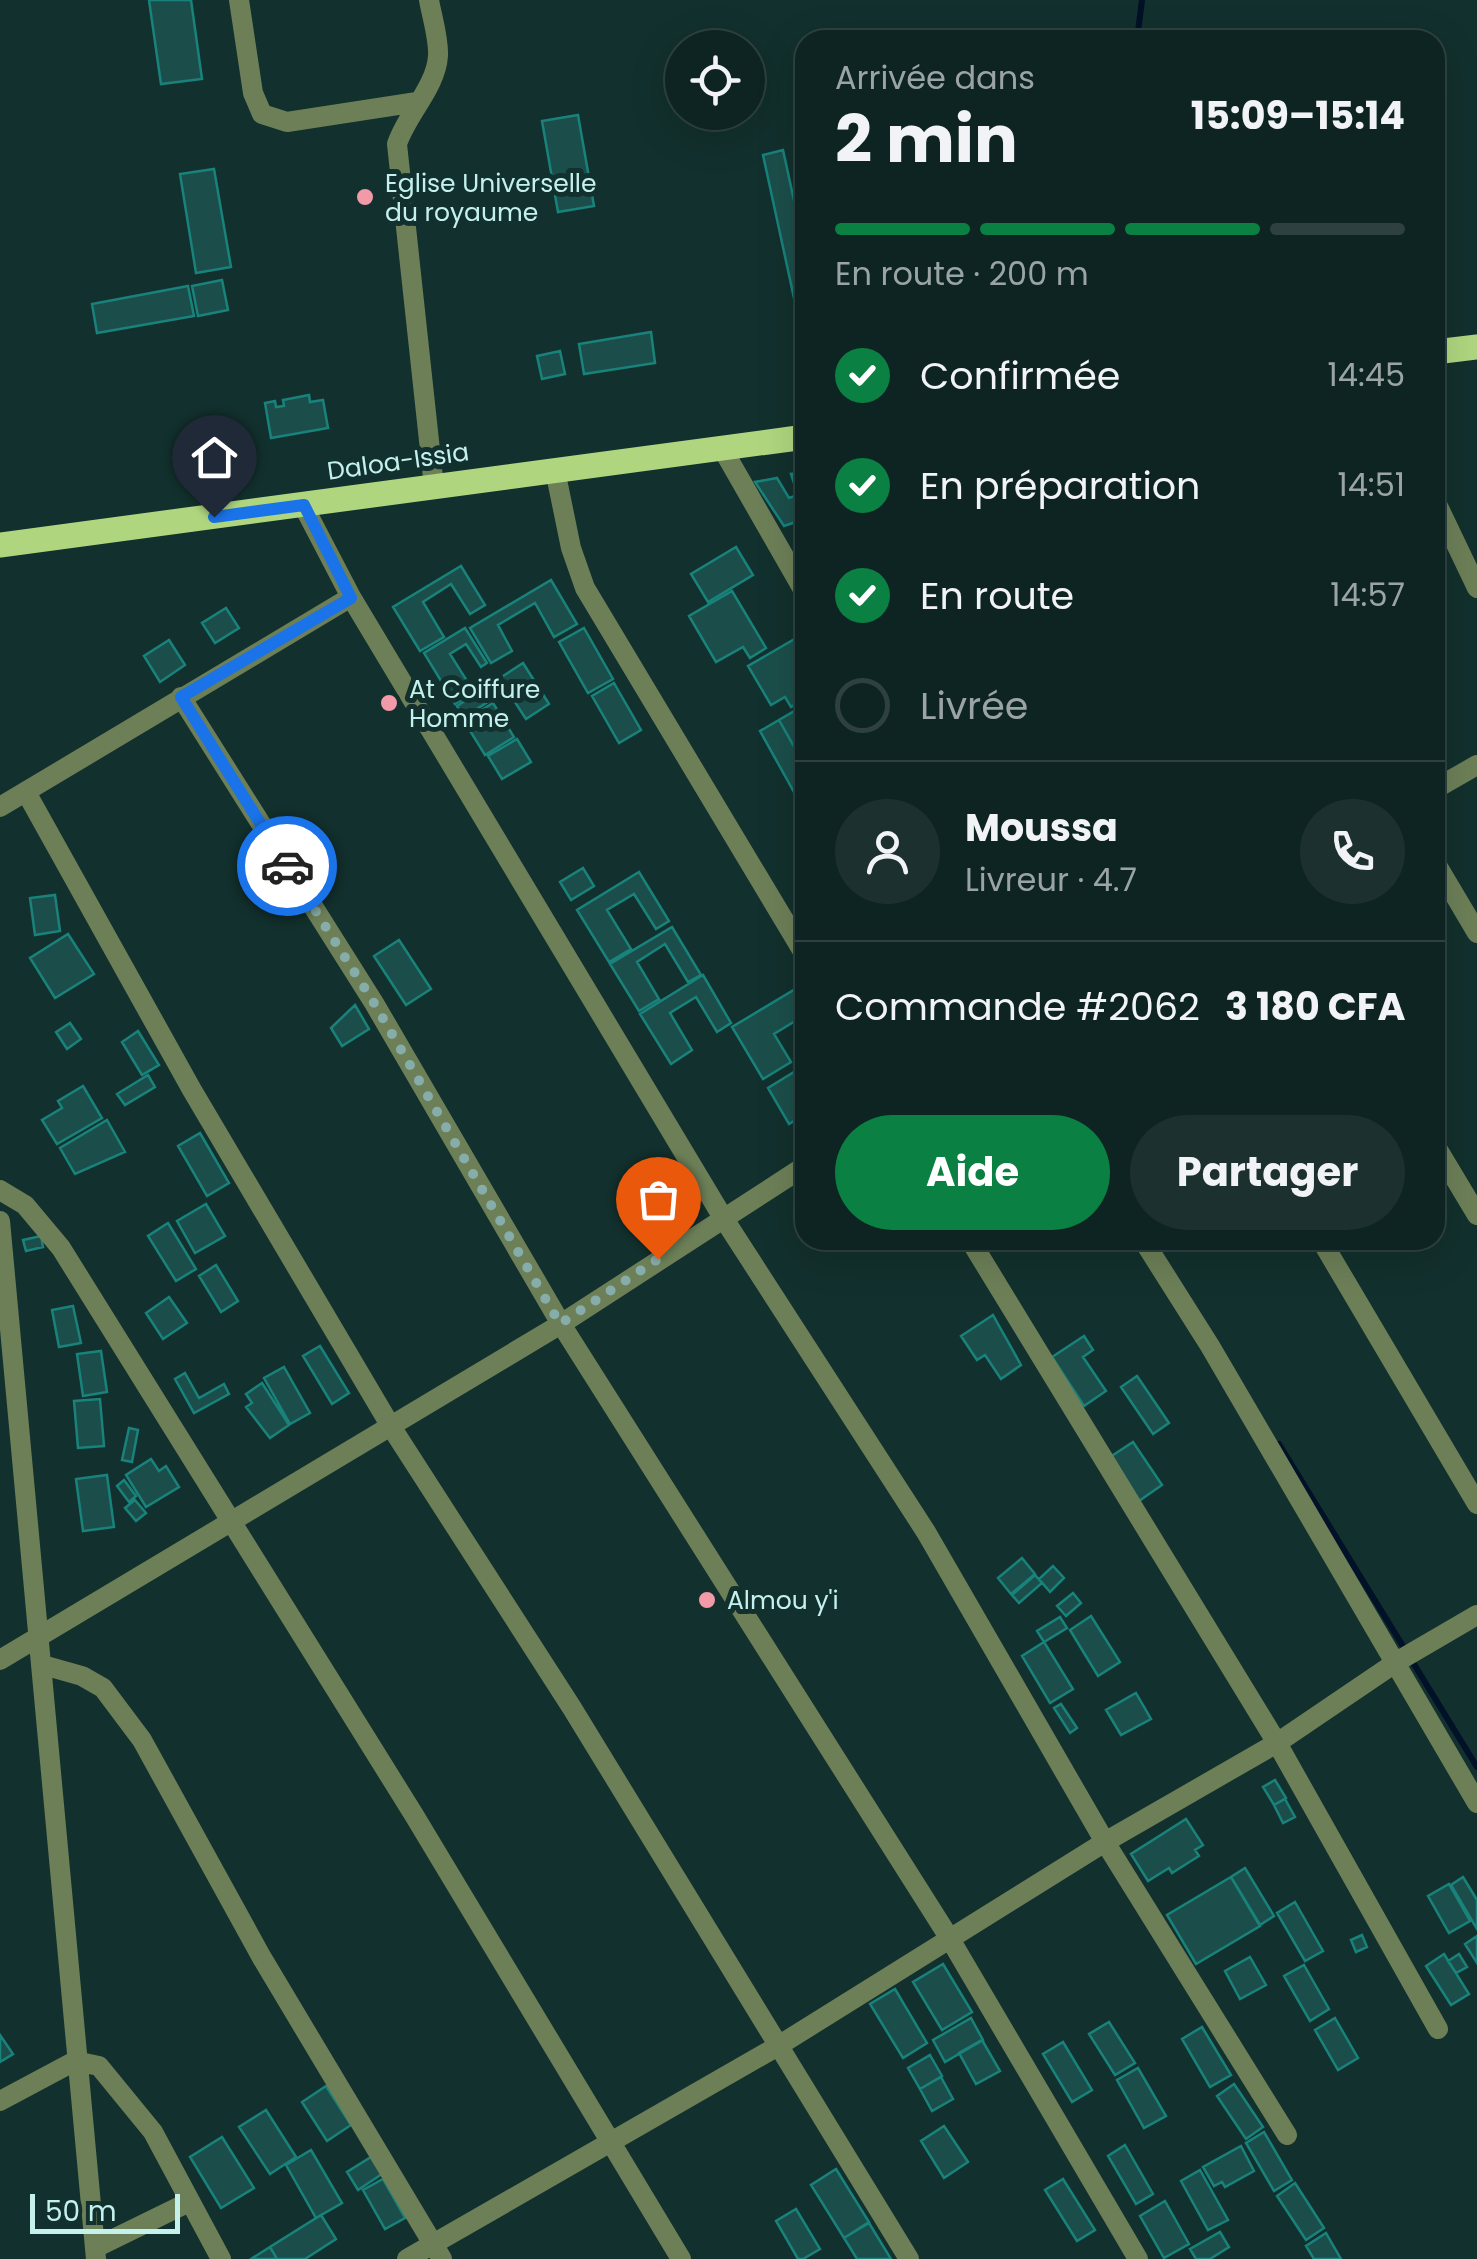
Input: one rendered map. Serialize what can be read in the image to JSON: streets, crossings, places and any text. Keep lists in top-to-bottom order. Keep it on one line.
{"streets":{"main road":["Daloa-Issia"]},"places":["Eglise Universelle du royaume","At Coiffure Homme","Almou y'i"],"scale_bar":"50 m","page":{"heading":["2 min","Arrivée dans","15:09–15:14"],"panel":["Moussa","Livreur · 4.7","Commande #2062","3 180 CFA"],"bar":"En route · 200 m","list":[["Confirmée","14:45"],["En préparation","14:51"],["En route","14:57"],"Livrée"],"buttons":["Aide","Partager"],"scale":"50 m"}}
